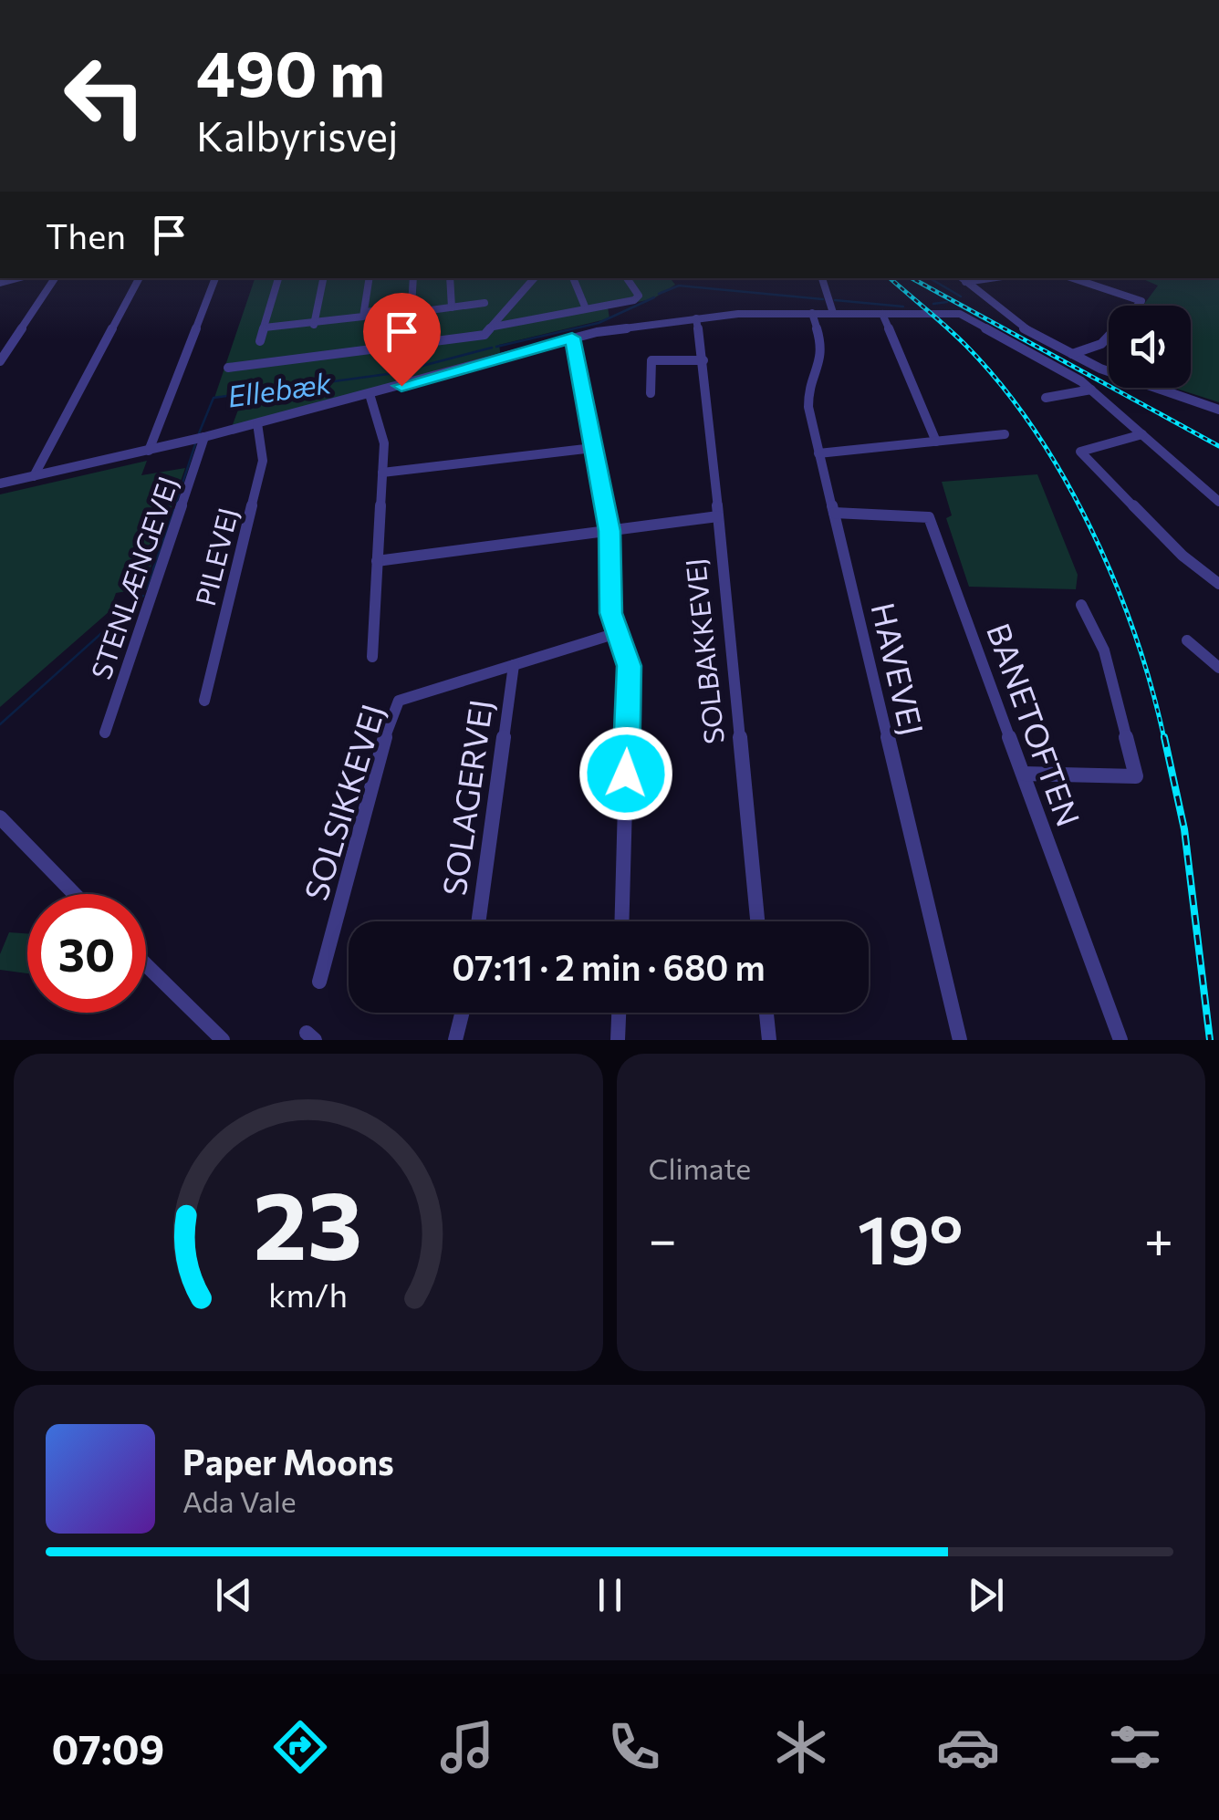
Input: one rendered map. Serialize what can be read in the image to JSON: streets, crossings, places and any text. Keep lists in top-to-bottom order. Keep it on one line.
{"streets":{"street":["PILEVEJ","STENLÆNGEVEJ","SOLBAKKEVEJ","HAVEVEJ","BANETOFTEN","SOLAGERVEJ","SOLSIKKEVEJ"]},"crossings":[["HAVEVEJ","BANETOFTEN"],["SOLAGERVEJ","SOLSIKKEVEJ"]],"water":["Ellebæk"],"page":{"turn":["490 m","Kalbyrisvej"],"then":"Then","limit":"30","trip":"07:11 · 2 min · 680 m","tile":"Climate","heat":["−","19°","+"],"song":["Paper Moons","Ada Vale"],"tabs":"07:09","gauge":["23","km/h"]}}
